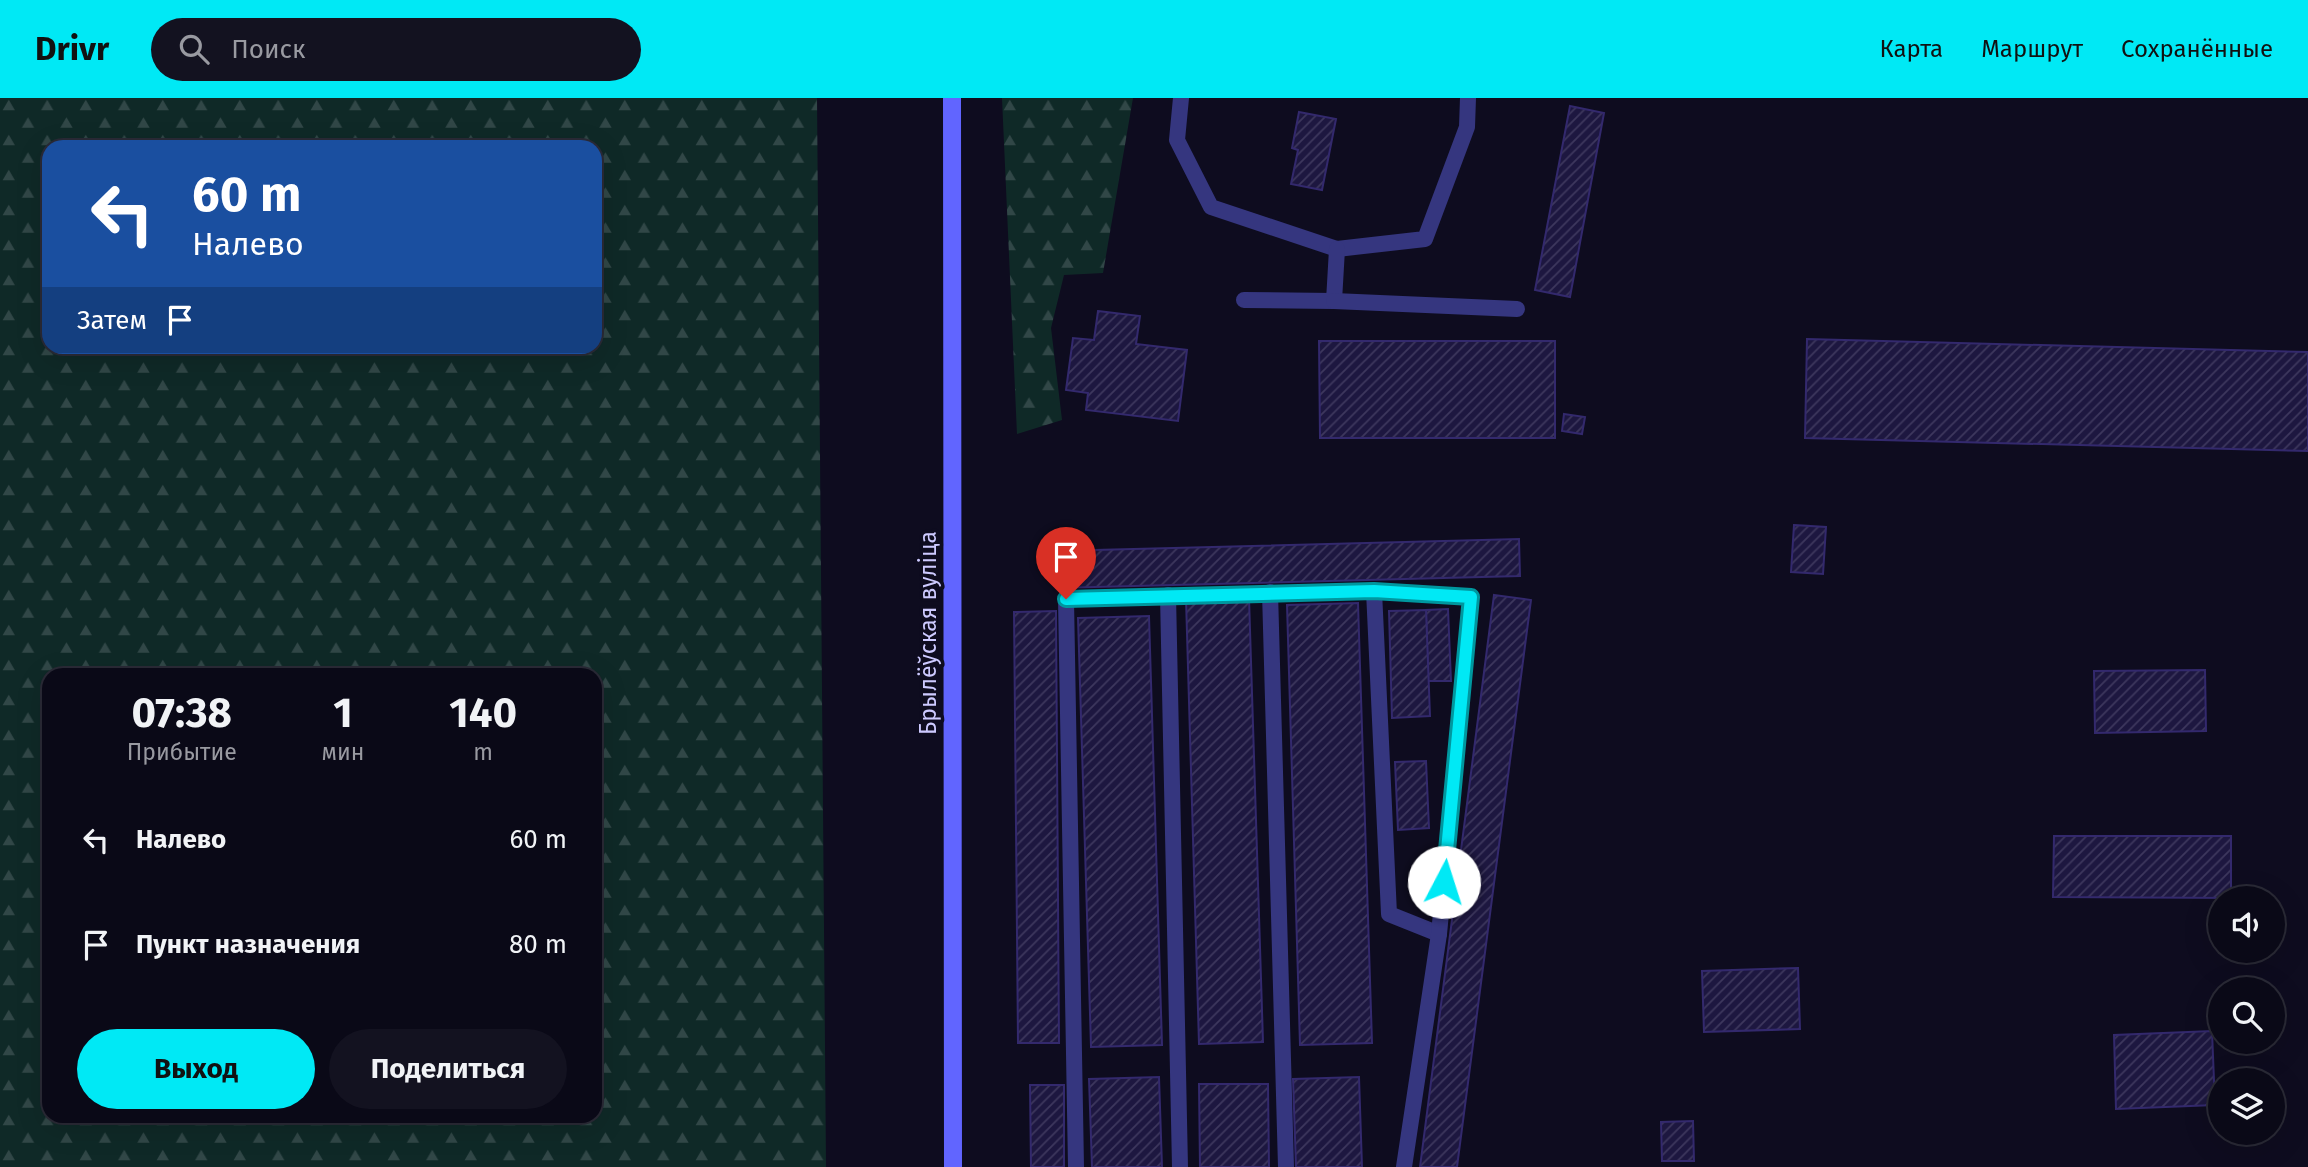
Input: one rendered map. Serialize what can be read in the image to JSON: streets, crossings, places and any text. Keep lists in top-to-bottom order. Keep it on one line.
{"streets":{"street":["Брылёўская вуліца"]},"page":{"header":"Drivr","search":"Поиск","nav":["Карта","Маршрут","Сохранённые"],"turn":["60 m","Налево"],"then":"Затем","eta":["07:38","Прибытие","1","мин","140","m"],"list":[{"name":"Налево","value":"60 m"},{"name":"Пункт назначения","value":"80 m"}],"buttons":["Выход","Поделиться"]}}
